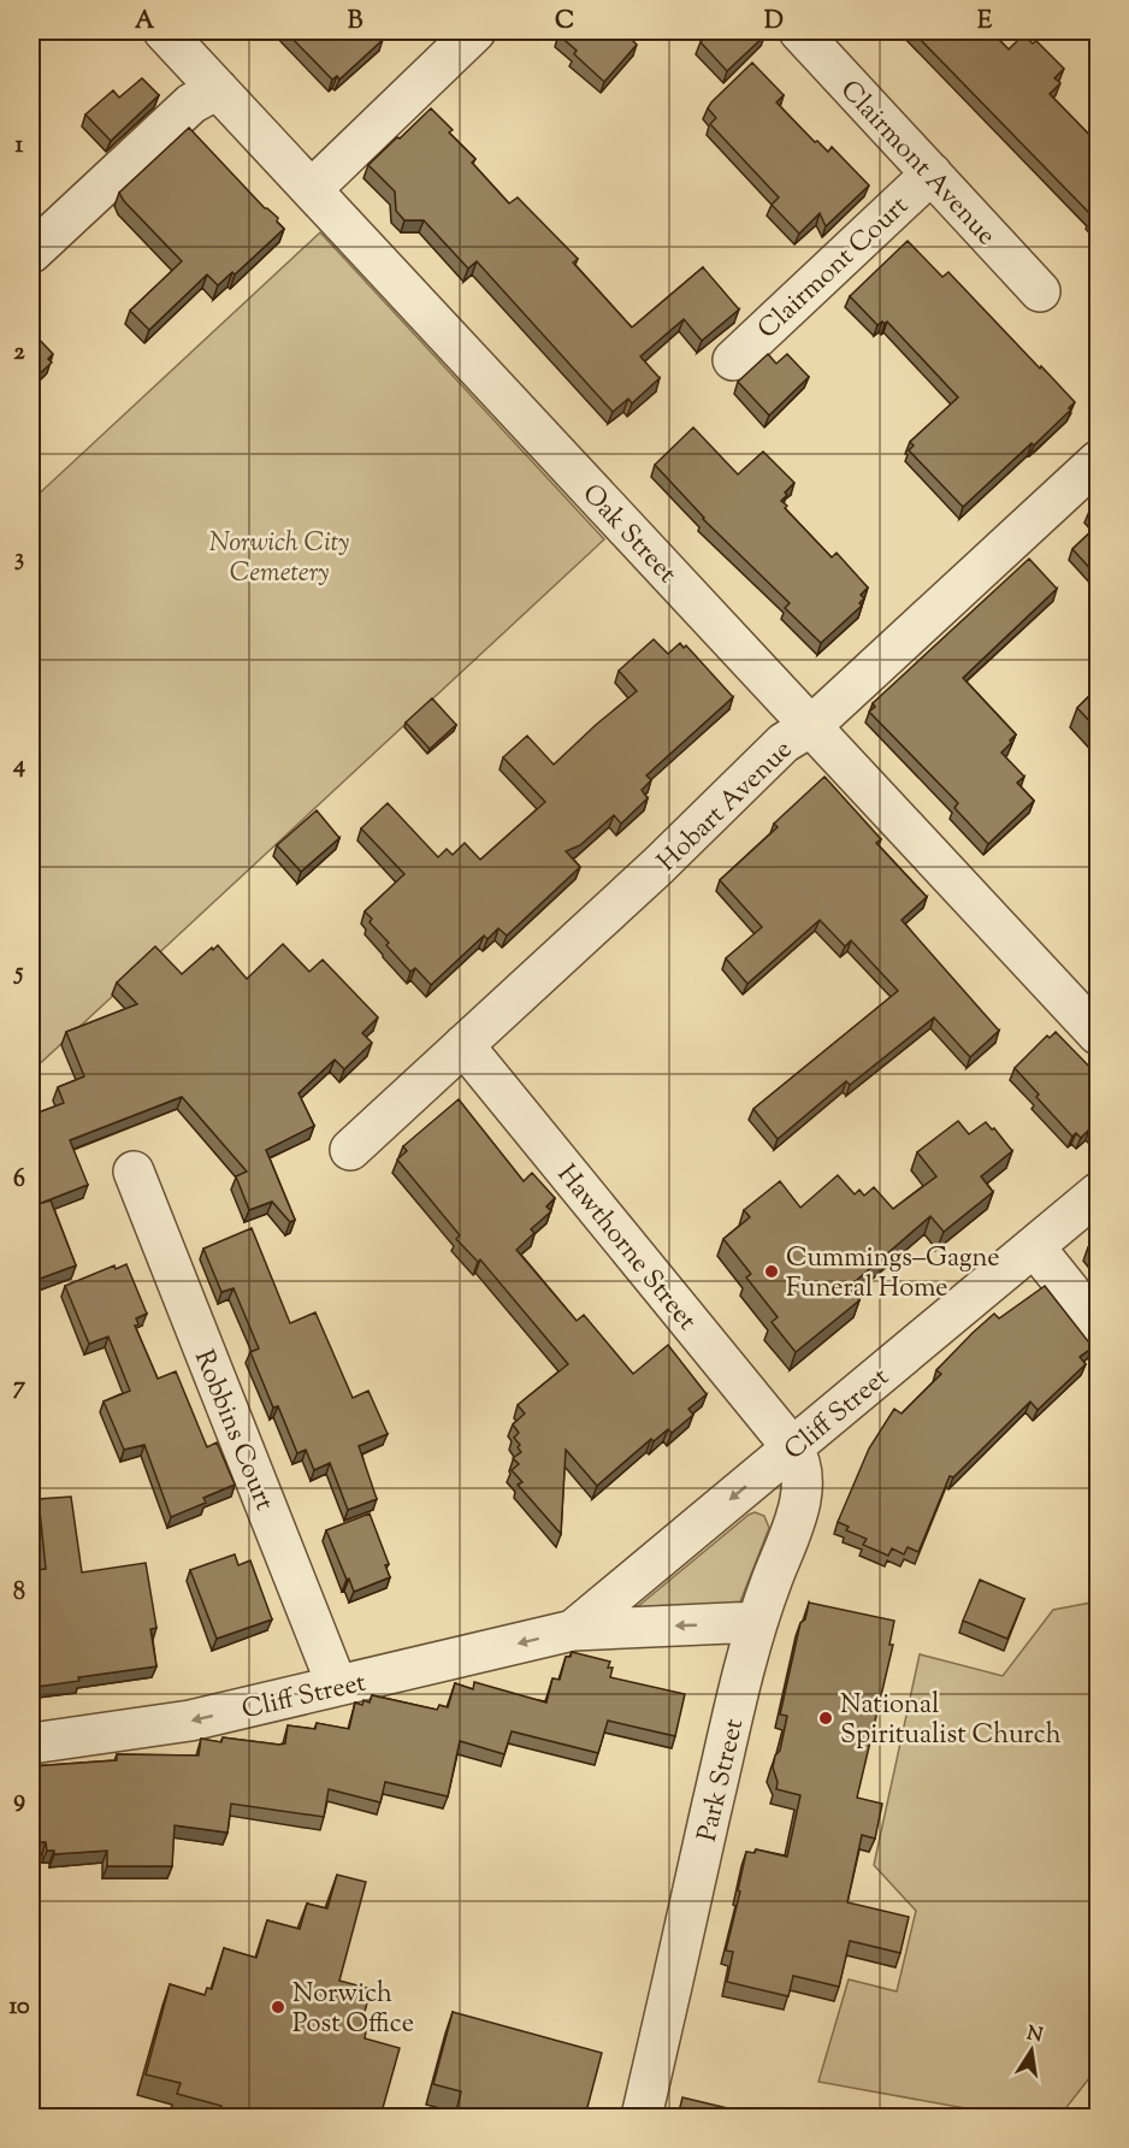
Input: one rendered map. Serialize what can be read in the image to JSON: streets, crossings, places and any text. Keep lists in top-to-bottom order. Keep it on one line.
{"streets":{"street":["Clairmont Avenue","Clairmont Court","Oak Street","Hobart Avenue","Hawthorne Street","Cliff Street","Robbins Court","Park Street"]},"crossings":[["Clairmont Avenue","Clairmont Court"],["Oak Street","Hobart Avenue"],["Hobart Avenue","Hawthorne Street"],["Hawthorne Street","Cliff Street"],["Hawthorne Street","Park Street"],["Cliff Street","Robbins Court"],["Cliff Street","Park Street"]],"one_way":["Cliff Street"],"parks":["Norwich City Cemetery"],"places":["Cummings–Gagne Funeral Home","National Spiritualist Church","Norwich Post Office"],"north":"top","grid":{"columns":["A","B","C","D","E"],"rows":["1","2","3","4","5","6","7","8","9","10"]}}
